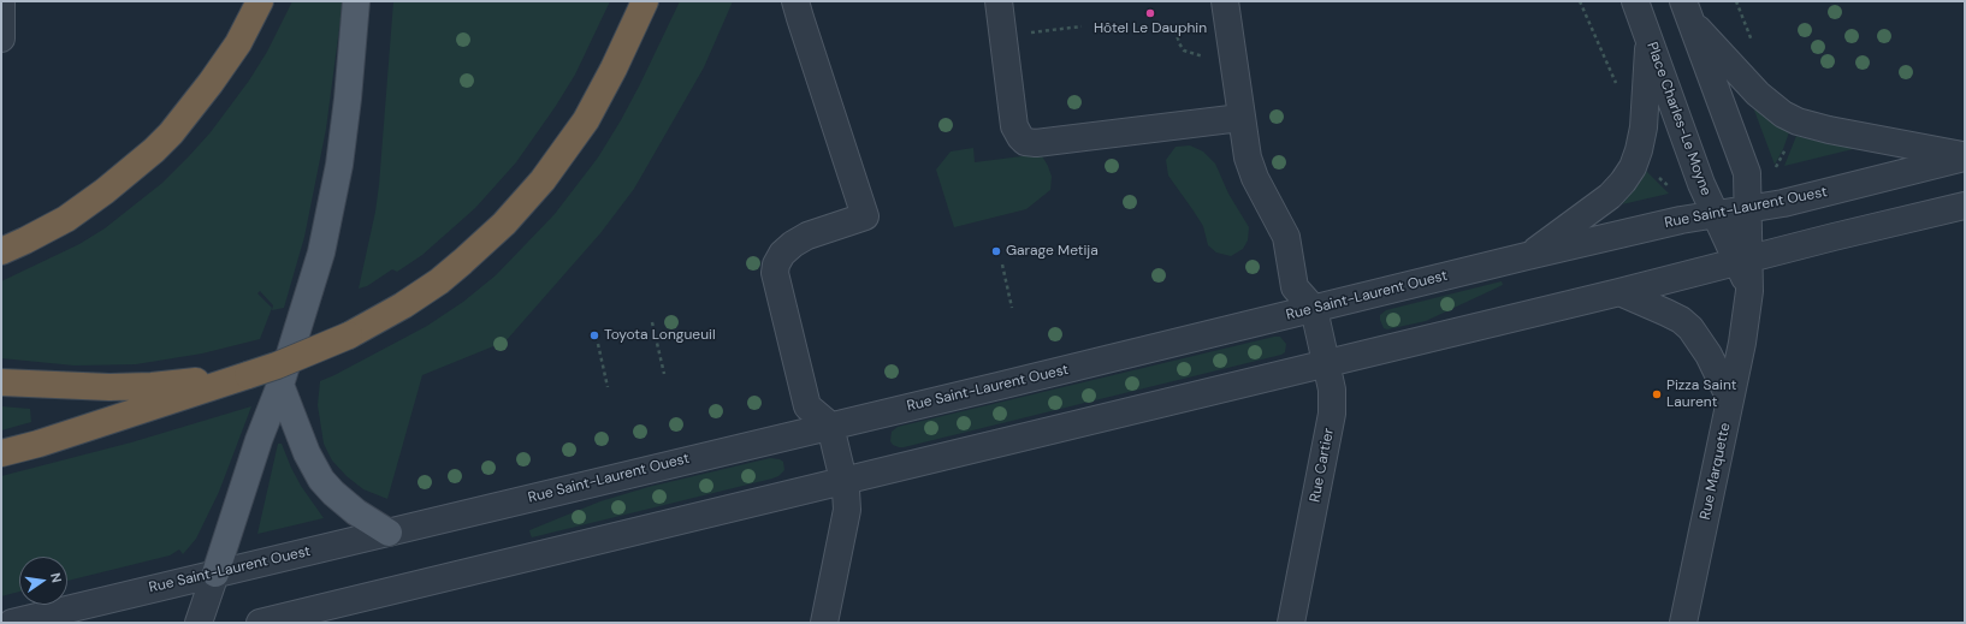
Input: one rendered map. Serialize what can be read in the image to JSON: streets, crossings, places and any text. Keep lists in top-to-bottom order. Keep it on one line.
{"streets":{"street":["Place Charles-Le Moyne","Rue Saint-Laurent Ouest","Rue Cartier","Rue Marquette"]},"crossings":[["Place Charles-Le Moyne","Rue Saint-Laurent Ouest"],["Place Charles-Le Moyne","Rue Marquette"],["Rue Saint-Laurent Ouest","Rue Cartier"]],"places":["Hôtel Le Dauphin","Garage Metija","Toyota Longueuil","Pizza Saint Laurent"],"north":"right"}
